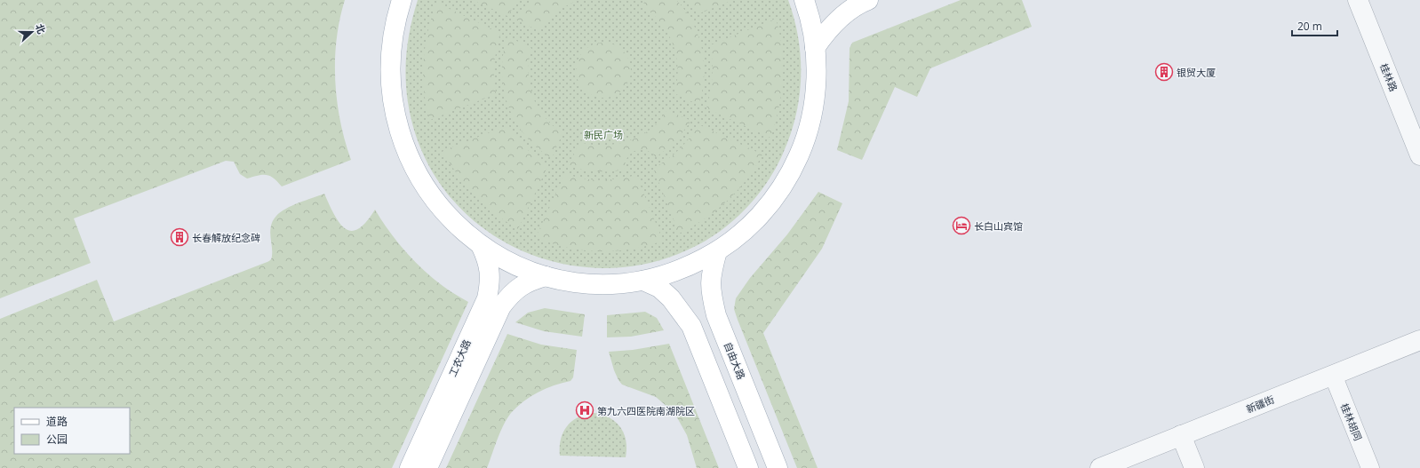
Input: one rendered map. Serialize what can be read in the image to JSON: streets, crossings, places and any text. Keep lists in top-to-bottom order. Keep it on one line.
{"streets":{"main road":["工农大路","自由大路"],"street":["桂林路","新疆街","桂林胡同"]},"crossings":[["新疆街","桂林胡同"]],"parks":["新民广场"],"places":{"building":["银贸大厦","长春解放纪念碑"],"hotel":["长白山宾馆"],"hospital":["第九六四医院南湖院区"]},"legend":["道路","公园"],"scale_bar":"20 m","north":"right"}
